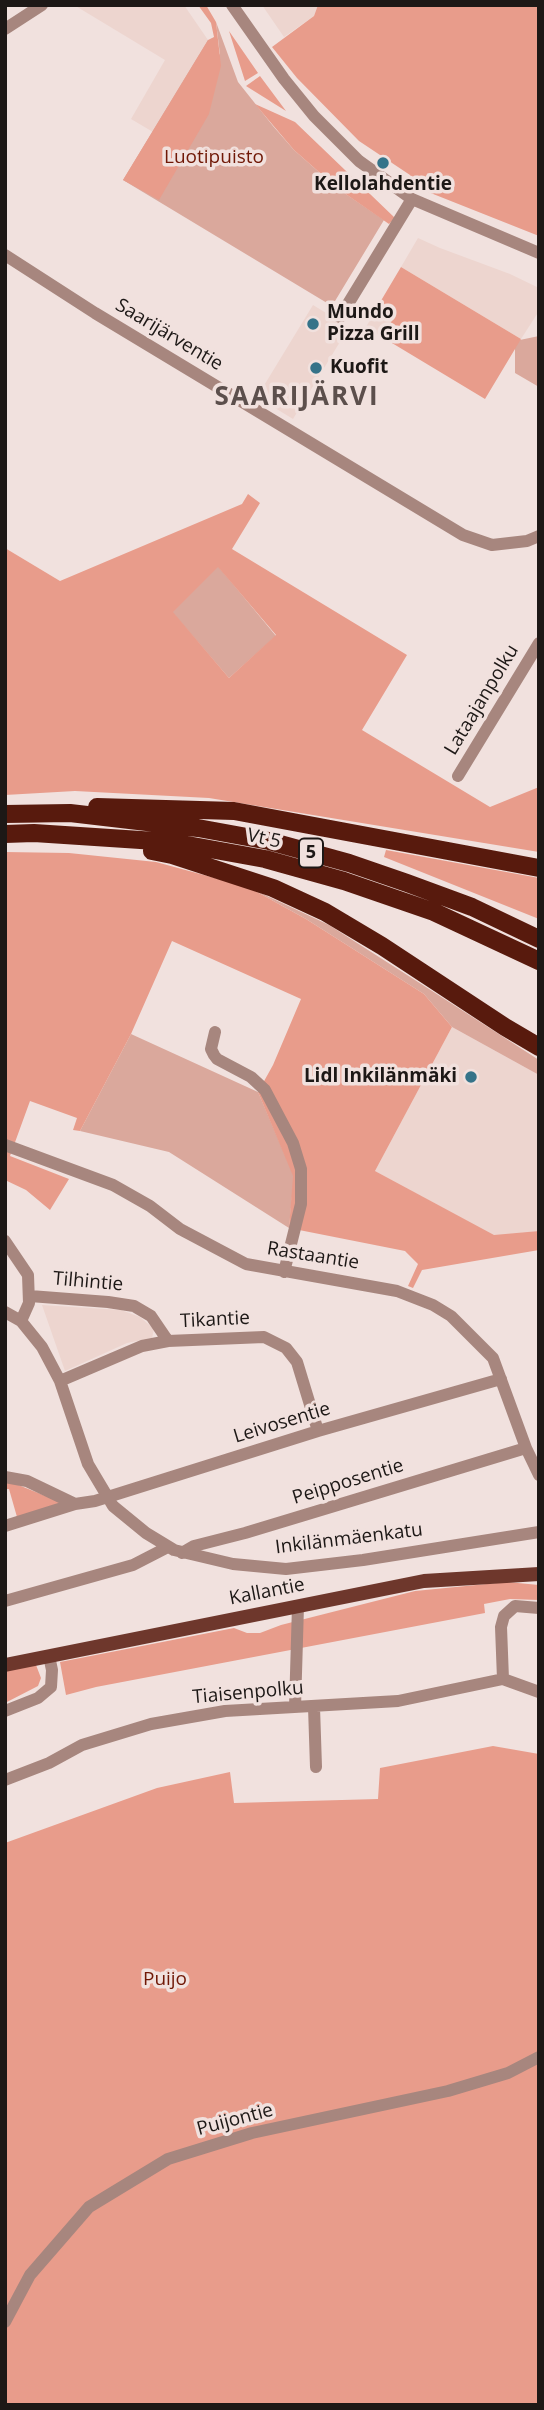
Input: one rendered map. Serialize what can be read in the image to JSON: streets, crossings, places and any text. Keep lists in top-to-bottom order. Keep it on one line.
{"streets":{"highway":["Vt 5","5"],"main road":["Kallantie"],"street":["Saarijärventie","Lataajanpolku","Rastaantie","Tilhintie","Tikantie","Leivosentie","Peipposentie","Inkilänmäenkatu","Tiaisenpolku","Puijontie"]},"crossings":[["Rastaantie","Leivosentie"],["Rastaantie","Peipposentie"],["Tilhintie","Tikantie"],["Tikantie","Leivosentie"],["Tikantie","Inkilänmäenkatu"],["Leivosentie","Inkilänmäenkatu"],["Peipposentie","Inkilänmäenkatu"]],"districts":["SAARIJÄRVI"],"parks":["Luotipuisto","Puijo"],"places":["Kellolahdentie","Mundo Pizza Grill","Kuofit","Lidl Inkilänmäki"]}
